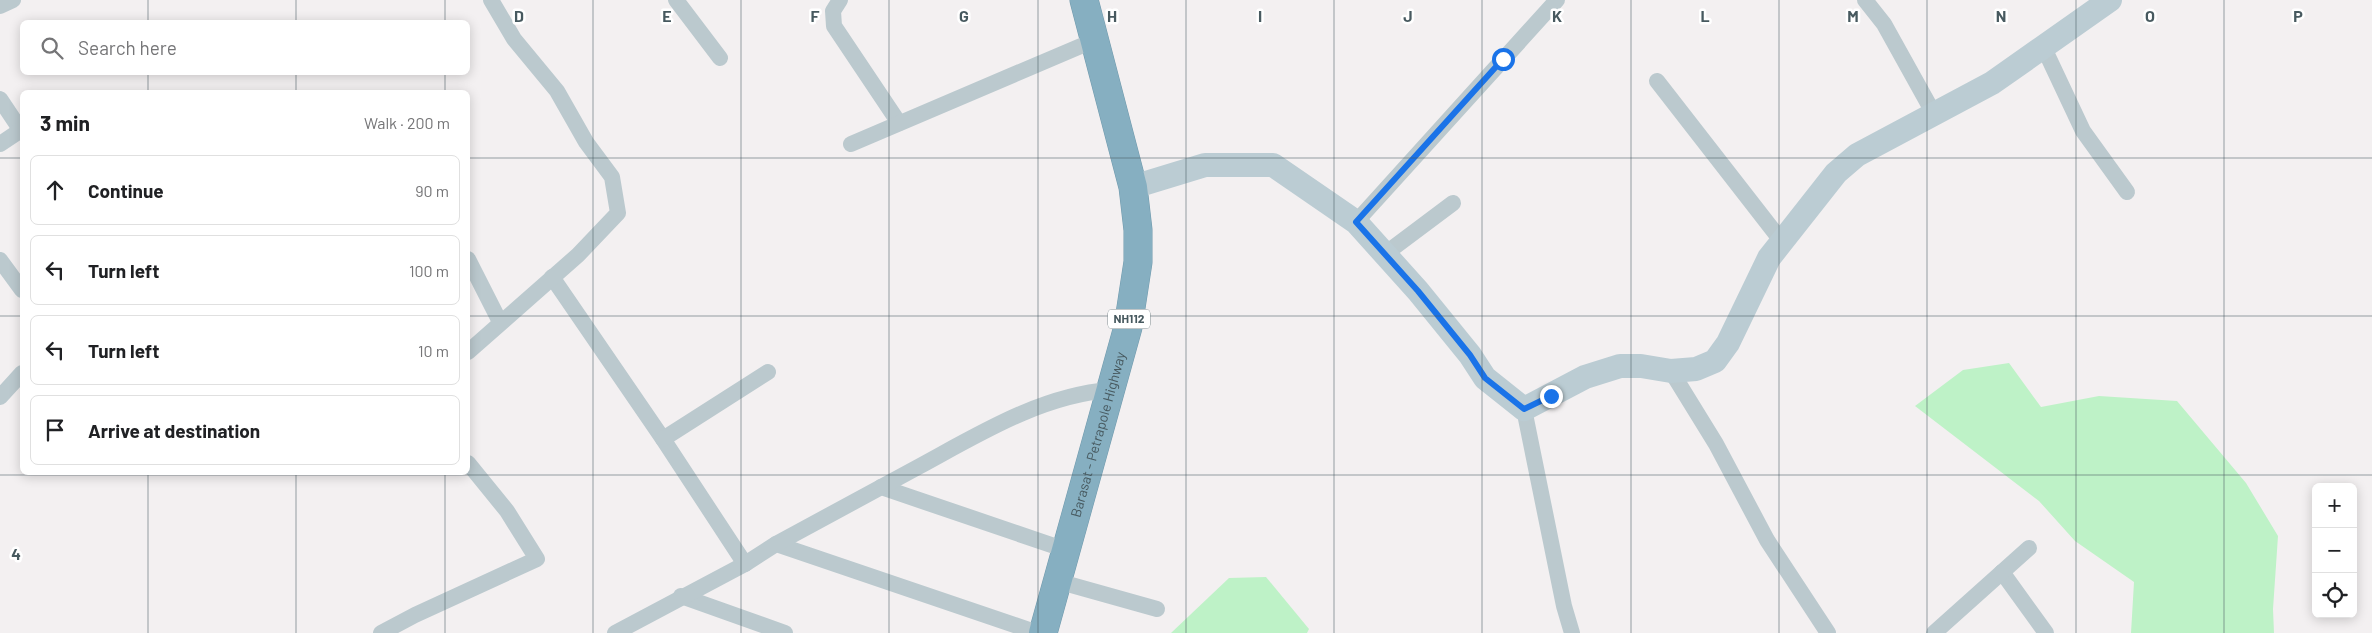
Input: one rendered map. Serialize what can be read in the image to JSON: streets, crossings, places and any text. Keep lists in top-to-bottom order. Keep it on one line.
{"streets":{"highway":["NH112","Barasat - Petrapole Highway"]},"page":{"search":"Search here","heading":["3 min","Walk · 200 m"],"list":[["Continue","90 m"],["Turn left","100 m"],["Turn left","10 m"],"Arrive at destination"],"map_buttons":["+","−"]},"grid":{"columns":["D","E","F","G","H","I","J","K","L","M","N","O","P"],"rows":["4"]}}
